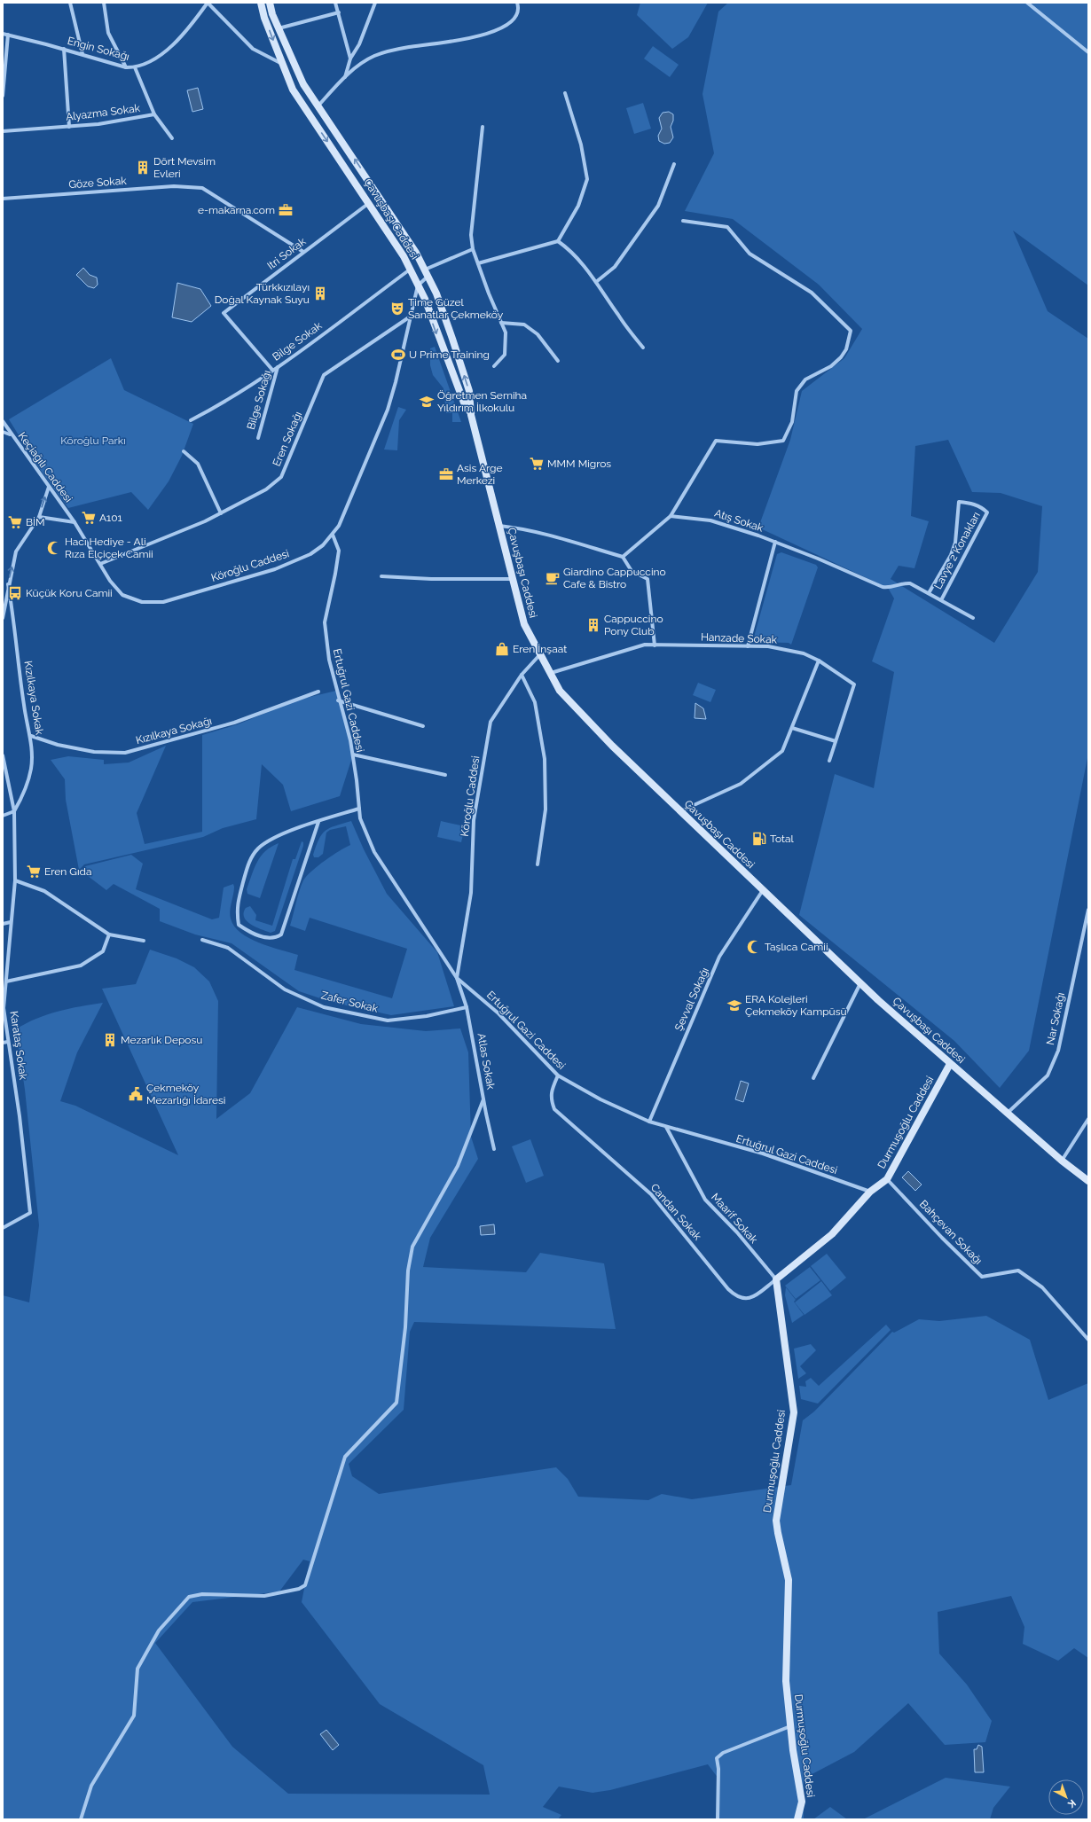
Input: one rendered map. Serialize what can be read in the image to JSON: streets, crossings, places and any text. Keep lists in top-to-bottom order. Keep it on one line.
{"streets":{"main road":["Çavuşbaşı Caddesi","Durmuşoğlu Caddesi"],"street":["Engin Sokağı","Alyazma Sokak","Göze Sokak","Itri Sokak","Bilge Sokak","Bilge Sokağı","Eren Sokağı","Keçiağılı Caddesi","Atış Sokak","Lavye 2 Konakları","Köroğlu Caddesi","Hanzade Sokak","Kızılkaya Sokak","Ertuğrul Gazi Caddesi","Kızılkaya Sokağı","Şevval Sokağı","Zafer Sokak","Nar Sokağı","Karataş Sokak","Atlas Sokak","Candan Sokak","Maarif Sokak","Bahçevan Sokağı"]},"crossings":[["Engin Sokağı","Alyazma Sokak"],["Göze Sokak","Itri Sokak"],["Çavuşbaşı Caddesi","Itri Sokak"],["Çavuşbaşı Caddesi","Bilge Sokak"],["Çavuşbaşı Caddesi","Köroğlu Caddesi"],["Çavuşbaşı Caddesi","Hanzade Sokak"],["Çavuşbaşı Caddesi","Şevval Sokağı"],["Çavuşbaşı Caddesi","Nar Sokağı"],["Çavuşbaşı Caddesi","Durmuşoğlu Caddesi"],["Itri Sokak","Bilge Sokak"],["Bilge Sokak","Bilge Sokağı"],["Eren Sokağı","Köroğlu Caddesi"],["Keçiağılı Caddesi","Köroğlu Caddesi"],["Atış Sokak","Lavye 2 Konakları"],["Köroğlu Caddesi","Ertuğrul Gazi Caddesi"],["Köroğlu Caddesi","Atlas Sokak"],["Kızılkaya Sokak","Kızılkaya Sokağı"],["Ertuğrul Gazi Caddesi","Şevval Sokağı"],["Ertuğrul Gazi Caddesi","Atlas Sokak"],["Ertuğrul Gazi Caddesi","Durmuşoğlu Caddesi"],["Ertuğrul Gazi Caddesi","Candan Sokak"],["Ertuğrul Gazi Caddesi","Maarif Sokak"],["Zafer Sokak","Atlas Sokak"],["Durmuşoğlu Caddesi","Candan Sokak"],["Durmuşoğlu Caddesi","Maarif Sokak"],["Durmuşoğlu Caddesi","Bahçevan Sokağı"],["Candan Sokak","Maarif Sokak"]],"parks":["Köroğlu Parkı"],"places":{"building":["Dört Mevsim Evleri","Türkkızılayı Doğal Kaynak Suyu","Cappuccino Pony Club","Mezarlık Deposu"],"office":["e-makarna.com","Asis Arge Merkezi"],"theatre":["Time Güzel Sanatlar Çekmeköy"],"sports":["U Prime Training"],"school or university":["Öğretmen Semiha Yıldırım İlkokulu","ERA Kolejleri Çekmeköy Kampüsü"],"supermarket":["MMM Migros","A101","BİM","Eren Gıda"],"mosque":["Hacı Hediye - Ali Rıza Elçiçek Camii","Taşlıca Camii"],"cafe":["Giardino Cappuccino Cafe & Bistro"],"bus stop":["Küçük Koru Camii"],"shop":["Eren İnşaat"],"fuel station":["Total"],"public building":["Çekmeköy Mezarlığı İdaresi"]},"north":"bottom right"}
